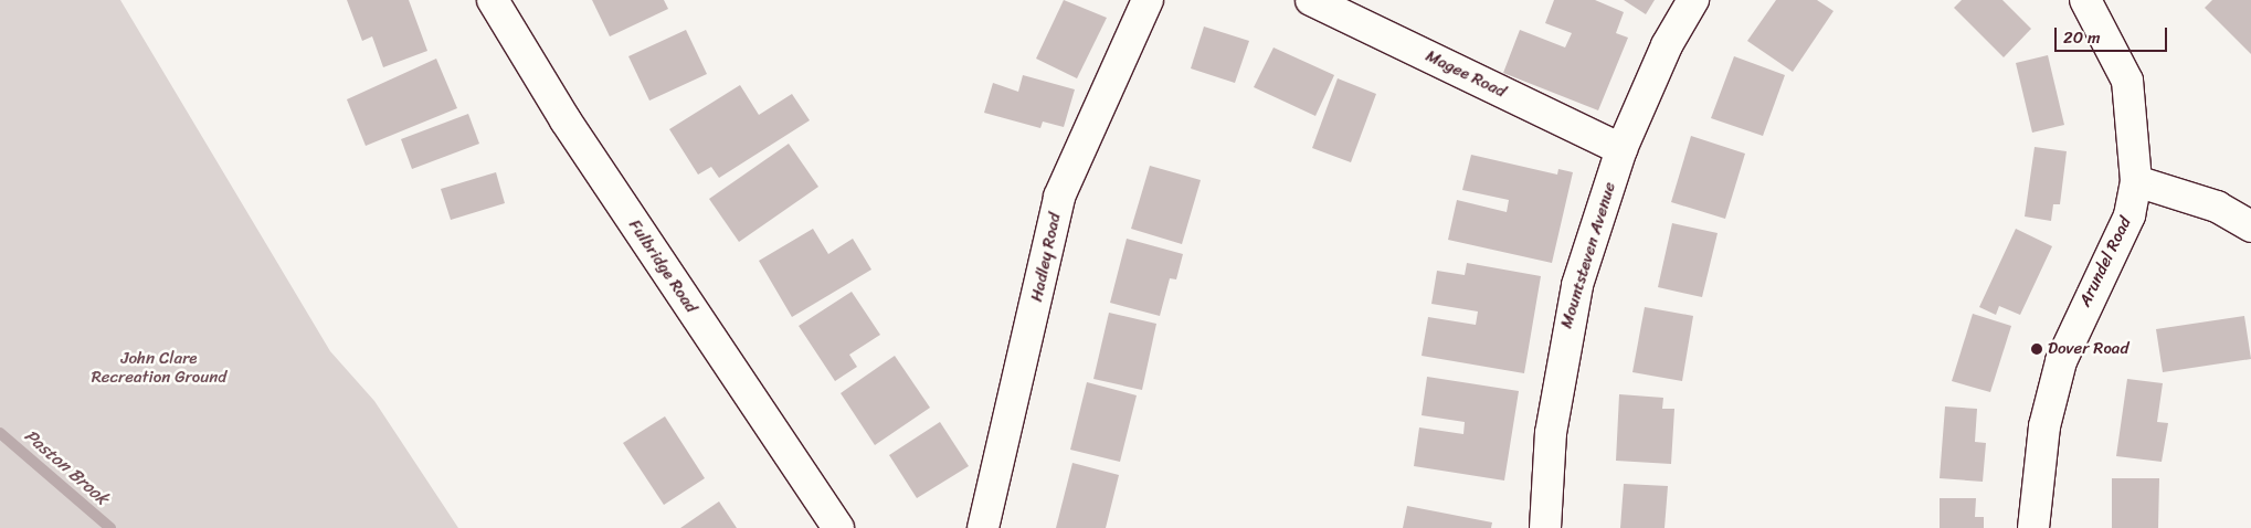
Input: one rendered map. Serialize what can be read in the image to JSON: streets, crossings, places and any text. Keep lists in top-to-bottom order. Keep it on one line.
{"streets":{"street":["Magee Road","Mountsteven Avenue","Hadley Road","Arundel Road","Fulbridge Road"]},"crossings":[["Magee Road","Mountsteven Avenue"]],"water":["Paston Brook"],"parks":["John Clare Recreation Ground"],"places":["Dover Road"],"scale_bar":"20 m"}
